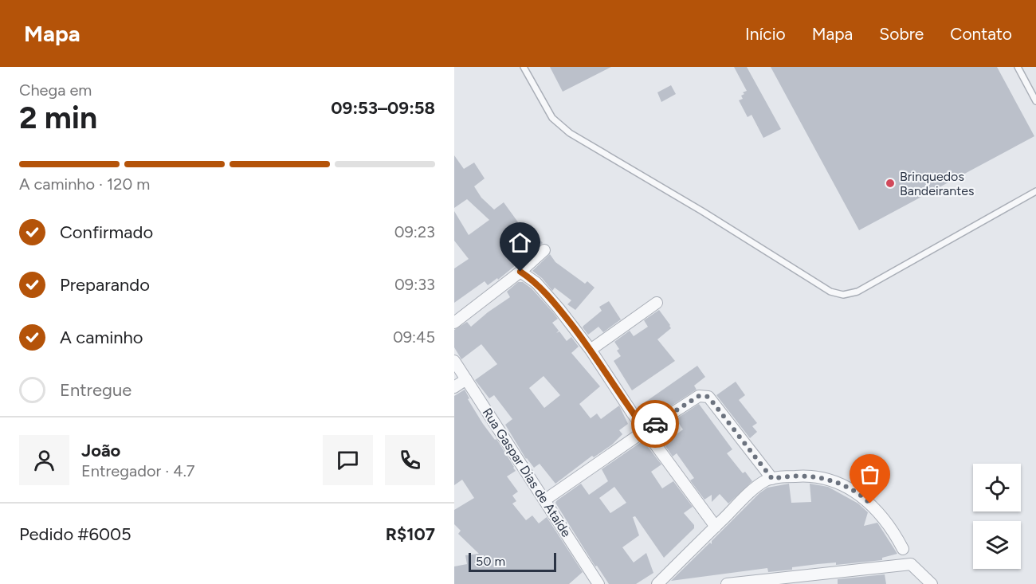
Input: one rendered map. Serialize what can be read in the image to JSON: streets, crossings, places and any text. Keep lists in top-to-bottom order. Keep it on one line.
{"streets":{"street":["Rua Gaspar Dias de Ataíde"]},"places":["Brinquedos Bandeirantes"],"scale_bar":"50 m","page":{"header":"Mapa","nav":["Início","Mapa","Sobre","Contato"],"heading":["2 min","Chega em","09:53–09:58"],"panel":["João","Entregador · 4.7","Pedido #6005","R$107"],"bar":"A caminho · 120 m","list":[["Confirmado","09:23"],["Preparando","09:33"],["A caminho","09:45"],"Entregue"],"scale":"50 m"}}
